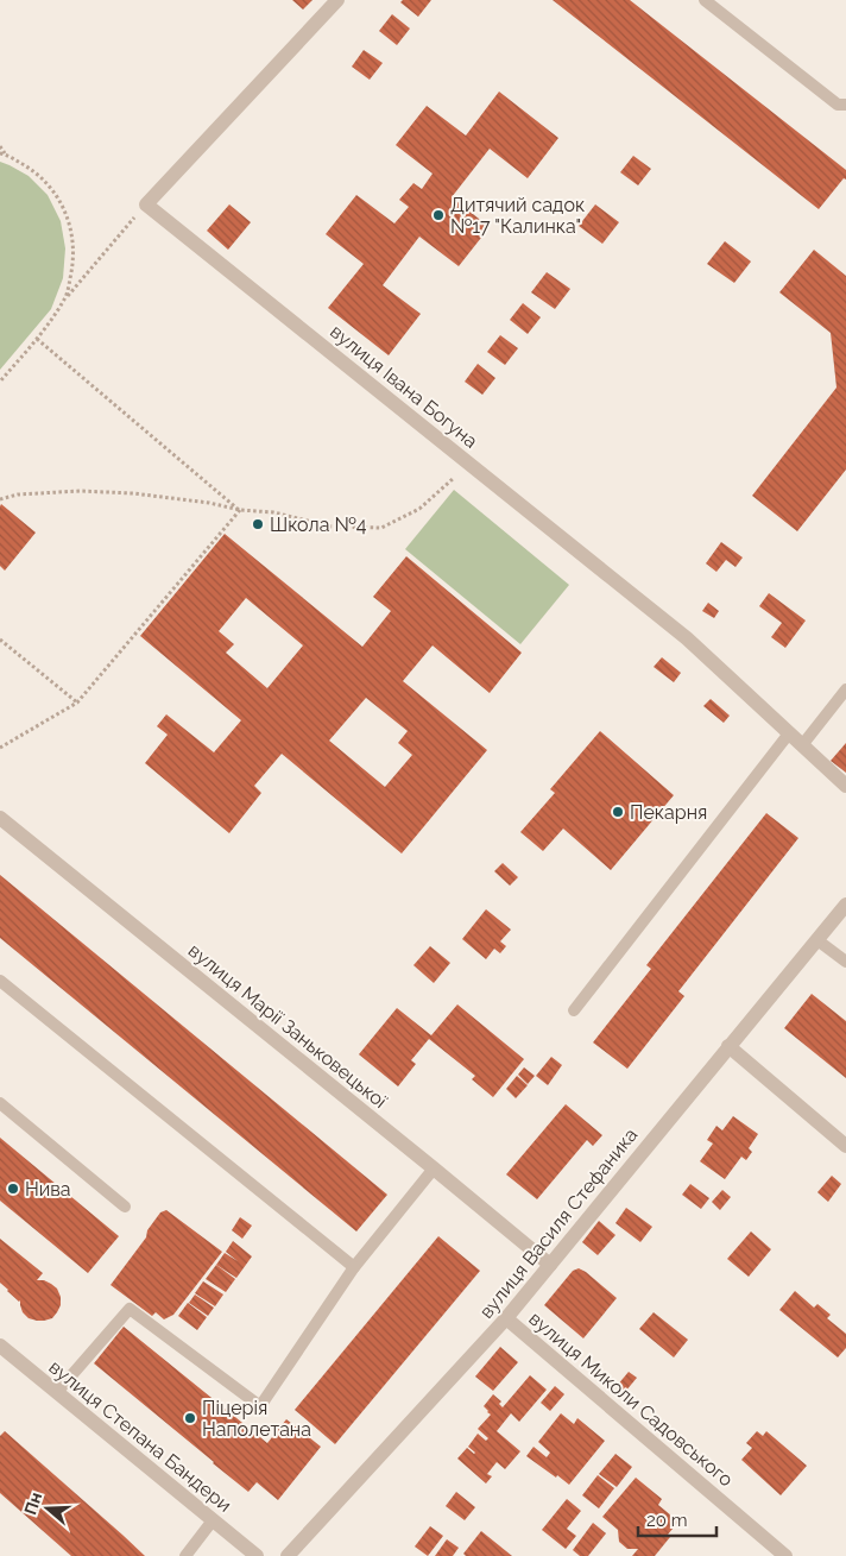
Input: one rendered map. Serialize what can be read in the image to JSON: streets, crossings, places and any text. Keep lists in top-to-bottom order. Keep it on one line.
{"streets":{"street":["вулиця Івана Богуна","вулиця Марії Заньковецької","вулиця Василя Стефаника","вулиця Миколи Садовського","вулиця Степана Бандери"]},"crossings":[["вулиця Марії Заньковецької","вулиця Василя Стефаника"],["вулиця Василя Стефаника","вулиця Миколи Садовського"]],"places":["Дитячий садок №17 \"Калинка\"","Школа №4","Пекарня","Нива","Піцерія Наполетана"],"scale_bar":"20 m","north":"left"}
